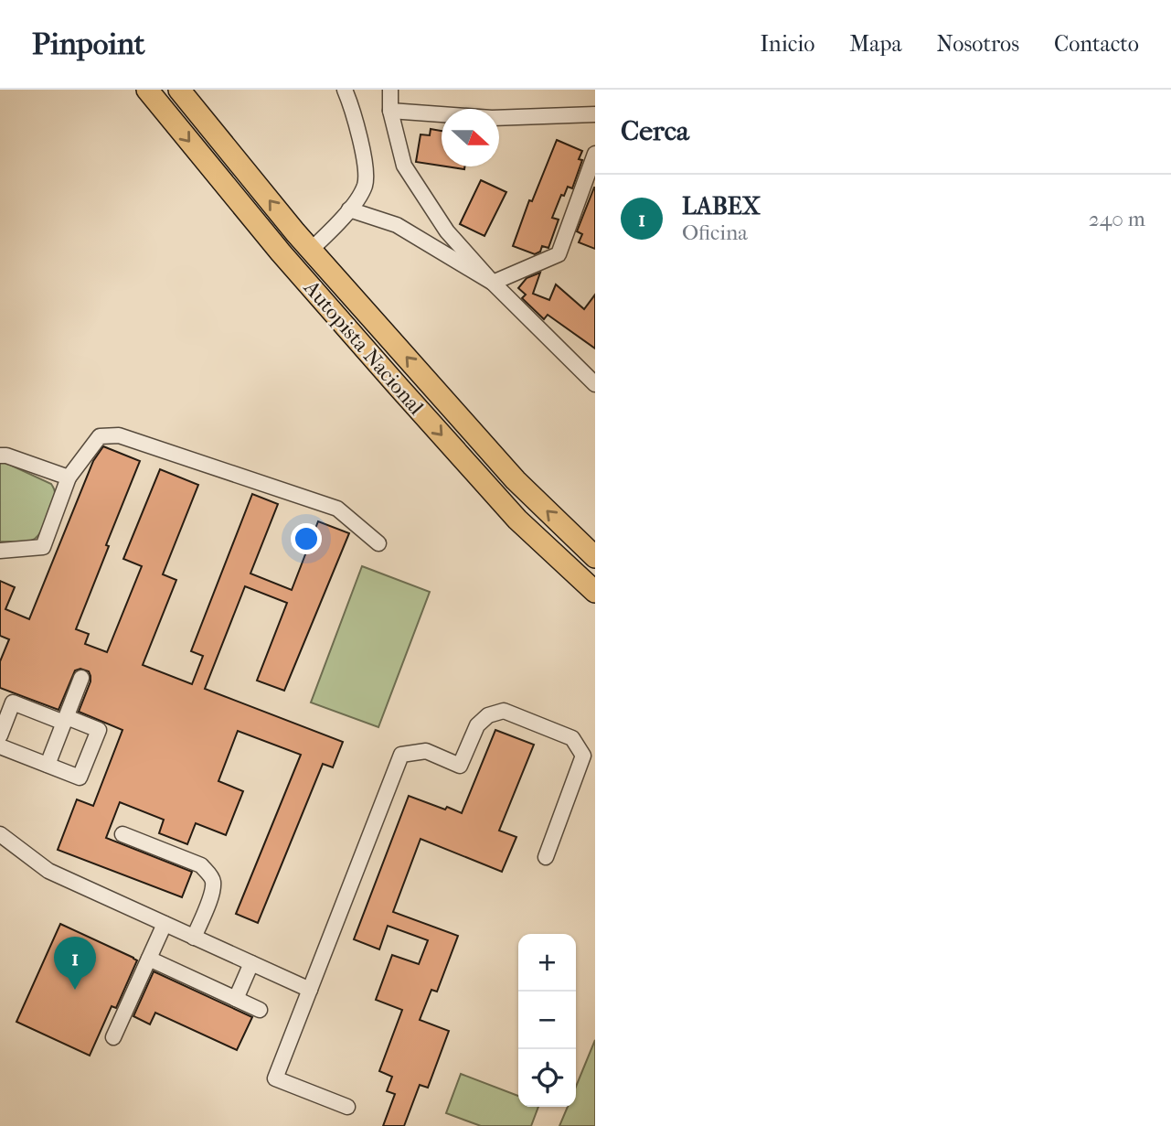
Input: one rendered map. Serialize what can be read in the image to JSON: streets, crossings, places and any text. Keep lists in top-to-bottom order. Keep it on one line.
{"streets":{"highway":["Autopista Nacional"]},"north":"right","page":{"header":"Pinpoint","nav":["Inicio","Mapa","Nosotros","Contacto"],"heading":"Cerca","list":[{"mark":"1","name":"LABEX","note":"Oficina","value":"240 m"}],"map_buttons":["+","−"],"pins":"1"}}
